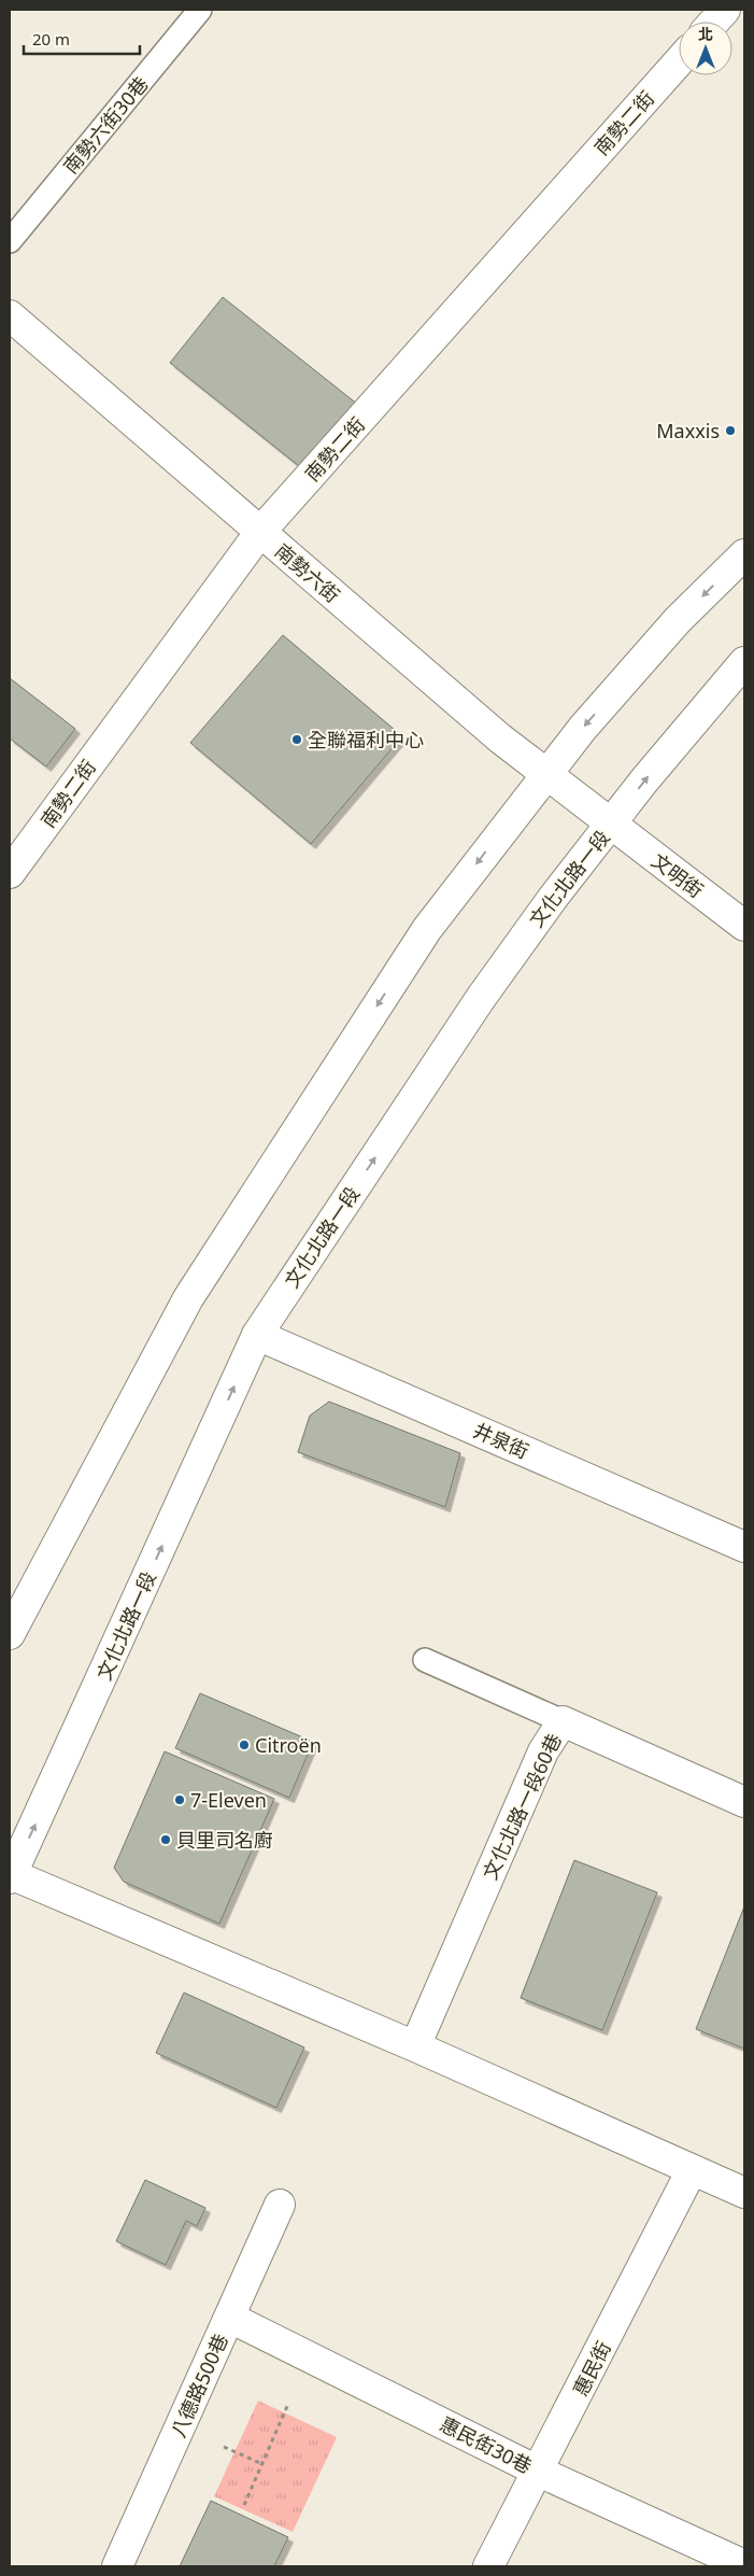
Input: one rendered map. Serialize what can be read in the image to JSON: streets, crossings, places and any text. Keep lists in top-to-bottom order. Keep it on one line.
{"streets":{"street":["南勢二街","南勢六街","文明街","文化北路一段","井泉街","文化北路一段60巷","惠民街","八德路500巷","惠民街30巷"],"lane":["南勢六街30巷"]},"crossings":[["南勢二街","南勢六街"],["南勢六街","文明街"],["南勢六街","文化北路一段"],["文明街","文化北路一段"],["文化北路一段","井泉街"],["惠民街","惠民街30巷"],["八德路500巷","惠民街30巷"]],"places":["Maxxis","全聯福利中心","Citroën","7-Eleven","貝里司名廚"],"scale_bar":"20 m","north":"top"}
